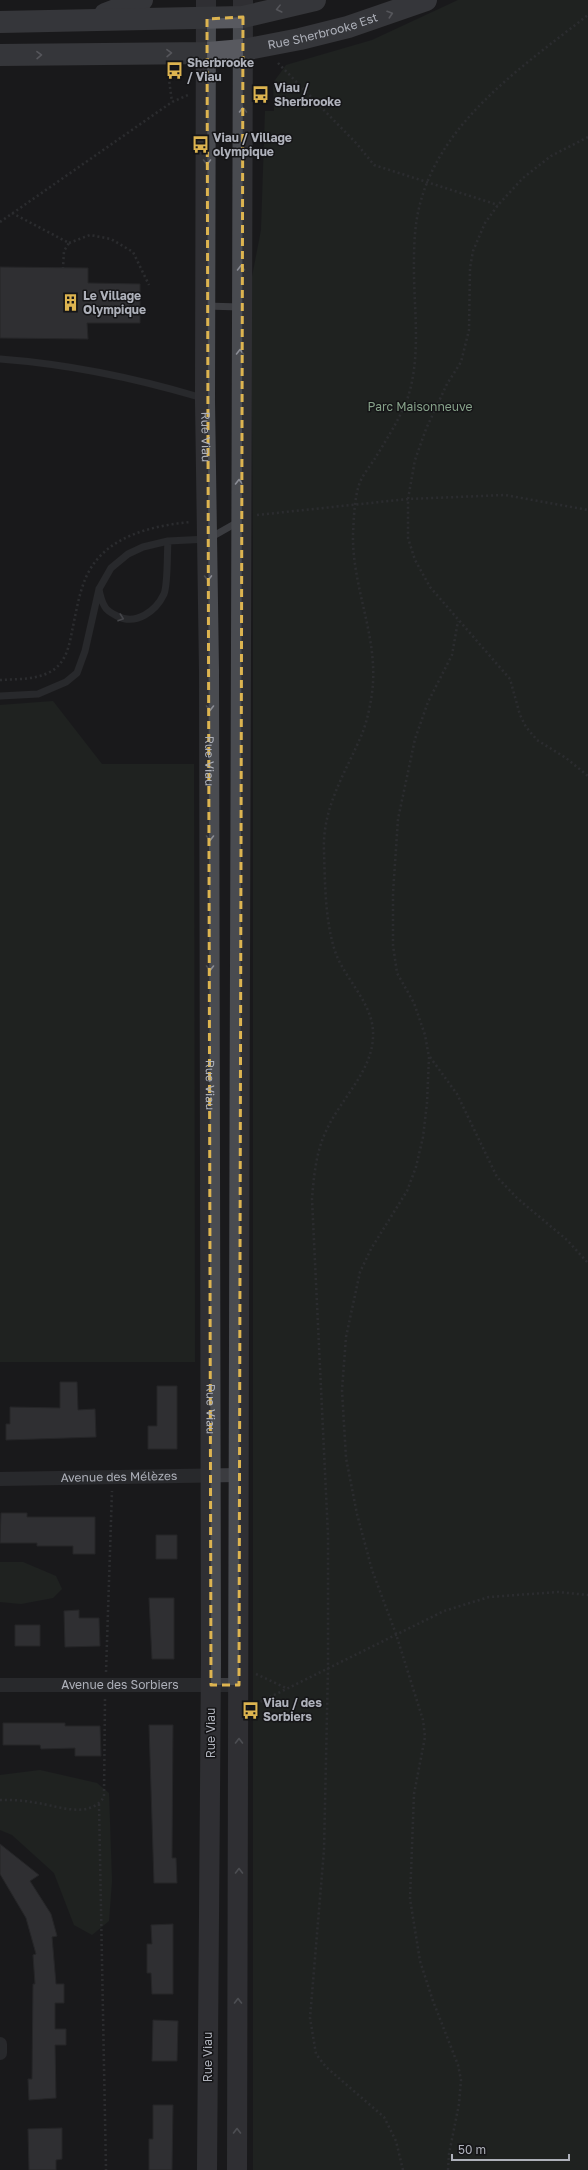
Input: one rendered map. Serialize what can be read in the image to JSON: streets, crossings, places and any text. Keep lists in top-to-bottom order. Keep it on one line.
{"streets":{"main road":["Rue Sherbrooke Est","Rue Viau"],"street":["Avenue des Mélèzes","Avenue des Sorbiers"]},"crossings":[["Rue Sherbrooke Est","Rue Viau"],["Rue Viau","Avenue des Mélèzes"],["Rue Viau","Avenue des Sorbiers"]],"parks":["Parc Maisonneuve"],"places":{"bus stop":["Sherbrooke / Viau","Viau / Sherbrooke","Viau / Village olympique","Viau / des Sorbiers"],"building":["Le Village Olympique"]},"scale_bar":"50 m"}
